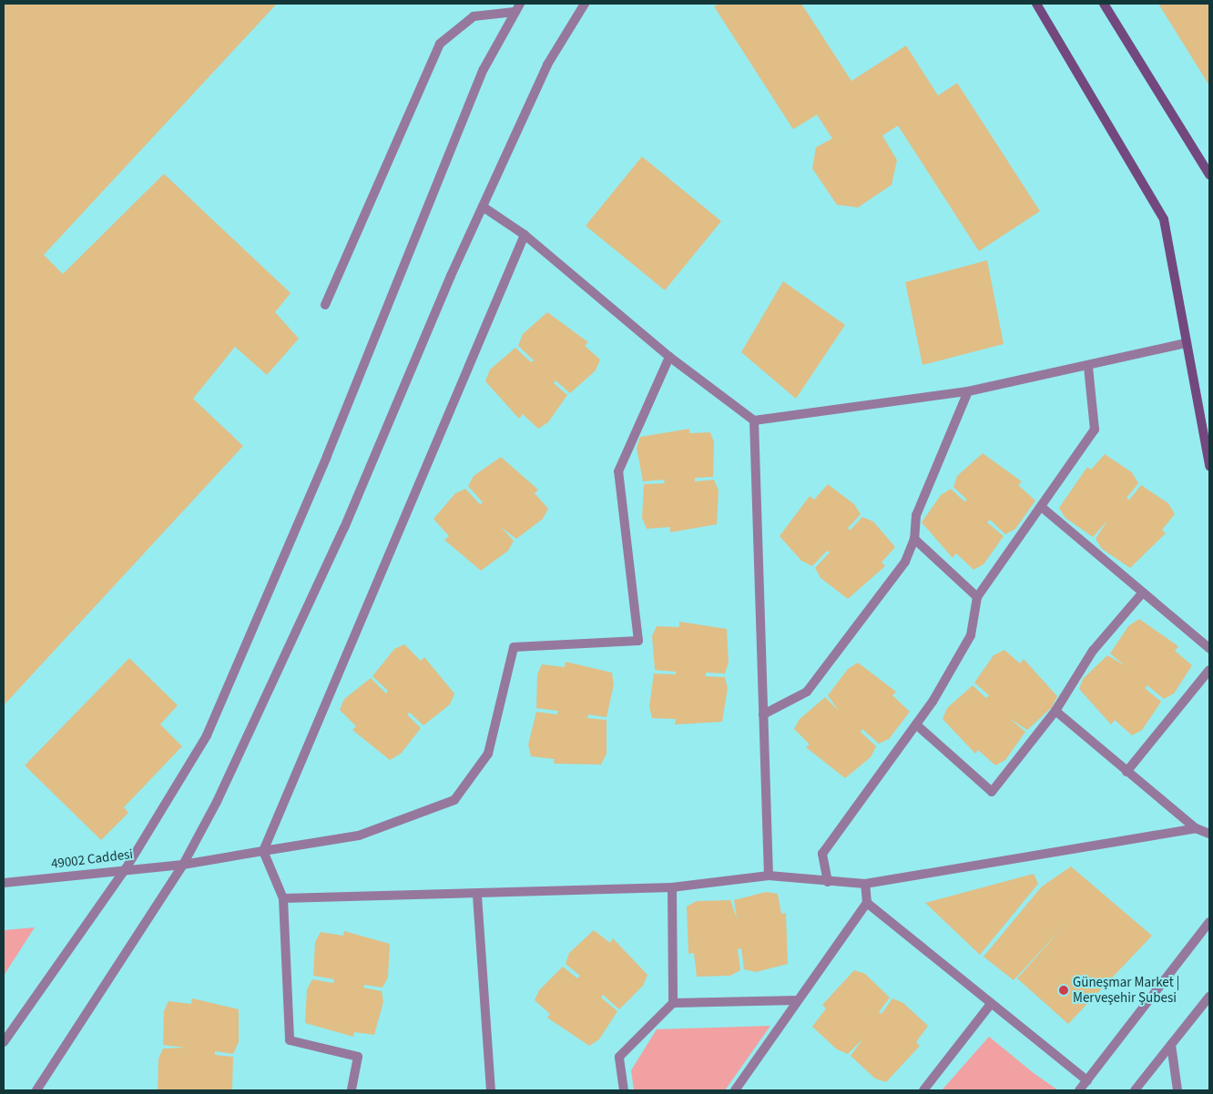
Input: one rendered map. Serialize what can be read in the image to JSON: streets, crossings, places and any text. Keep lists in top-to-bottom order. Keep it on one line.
{"streets":{"street":["49002 Caddesi"]},"places":["Güneşmar Market | Merveşehir Şubesi"]}
